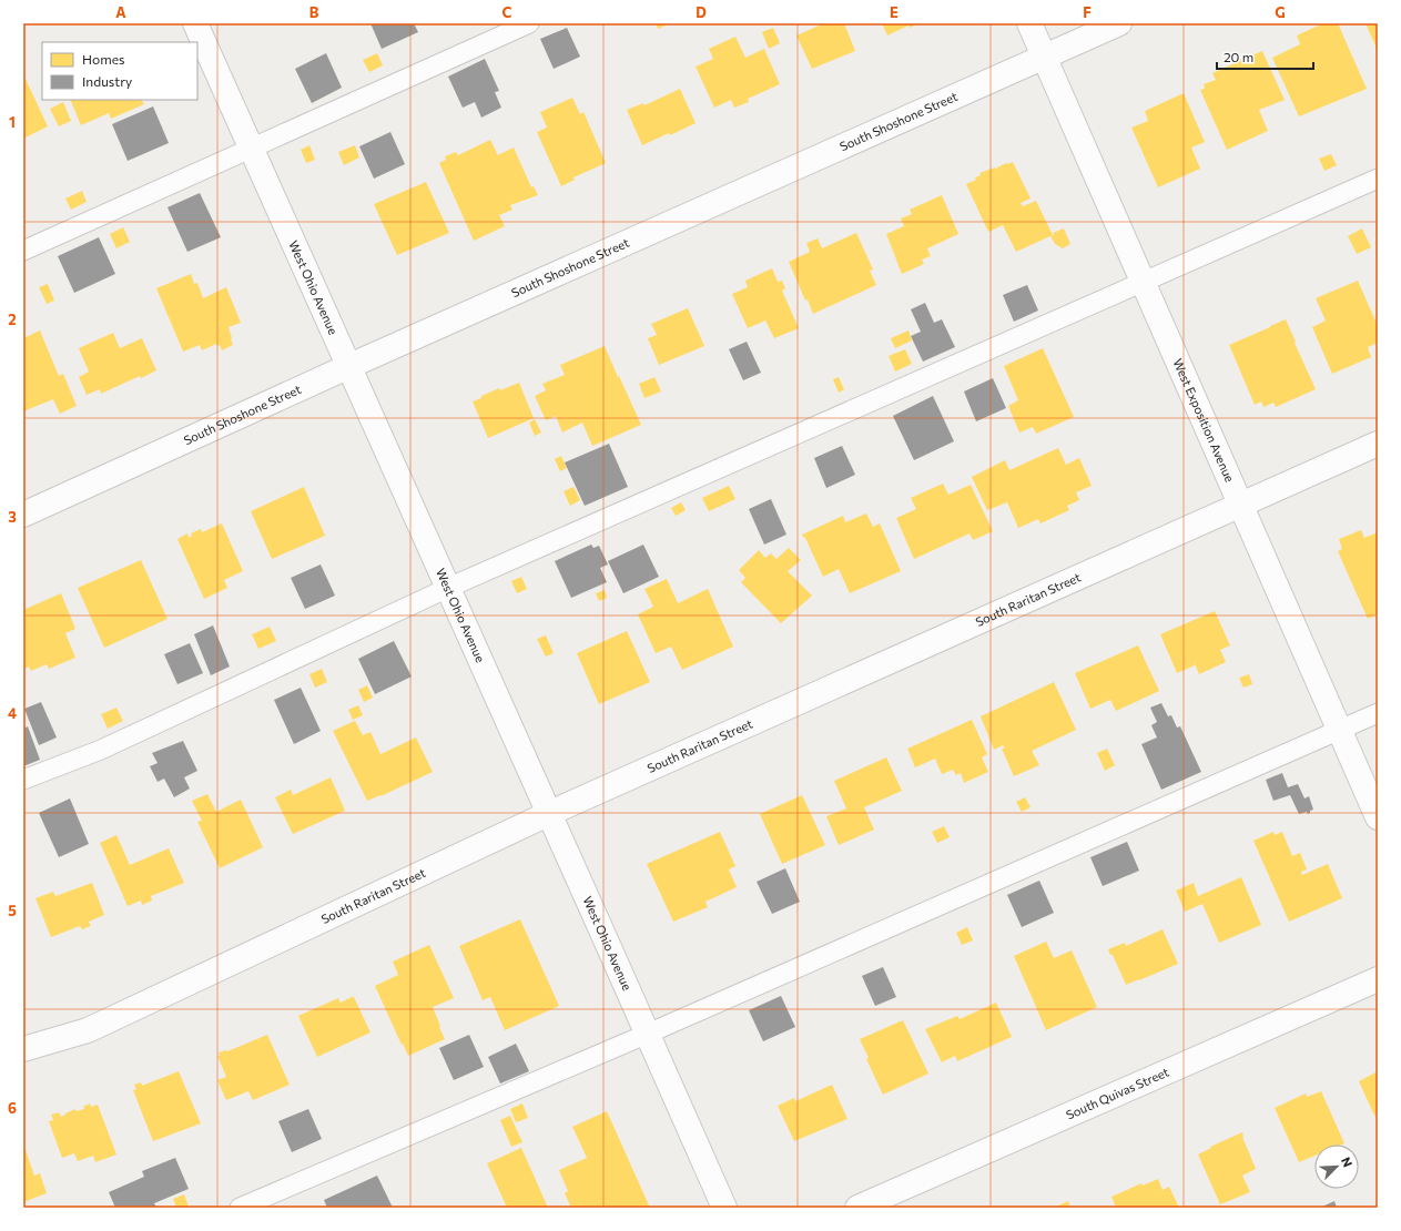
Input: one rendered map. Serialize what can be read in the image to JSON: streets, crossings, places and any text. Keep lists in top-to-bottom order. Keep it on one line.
{"streets":{"street":["South Shoshone Street","West Ohio Avenue","West Exposition Avenue","South Raritan Street","South Quivas Street"]},"crossings":[["South Shoshone Street","West Ohio Avenue"],["South Shoshone Street","West Exposition Avenue"],["West Ohio Avenue","South Raritan Street"],["West Exposition Avenue","South Raritan Street"]],"legend":["Homes","Industry"],"scale_bar":"20 m","north":"top right","grid":{"columns":["A","B","C","D","E","F","G"],"rows":["1","2","3","4","5","6"]}}
